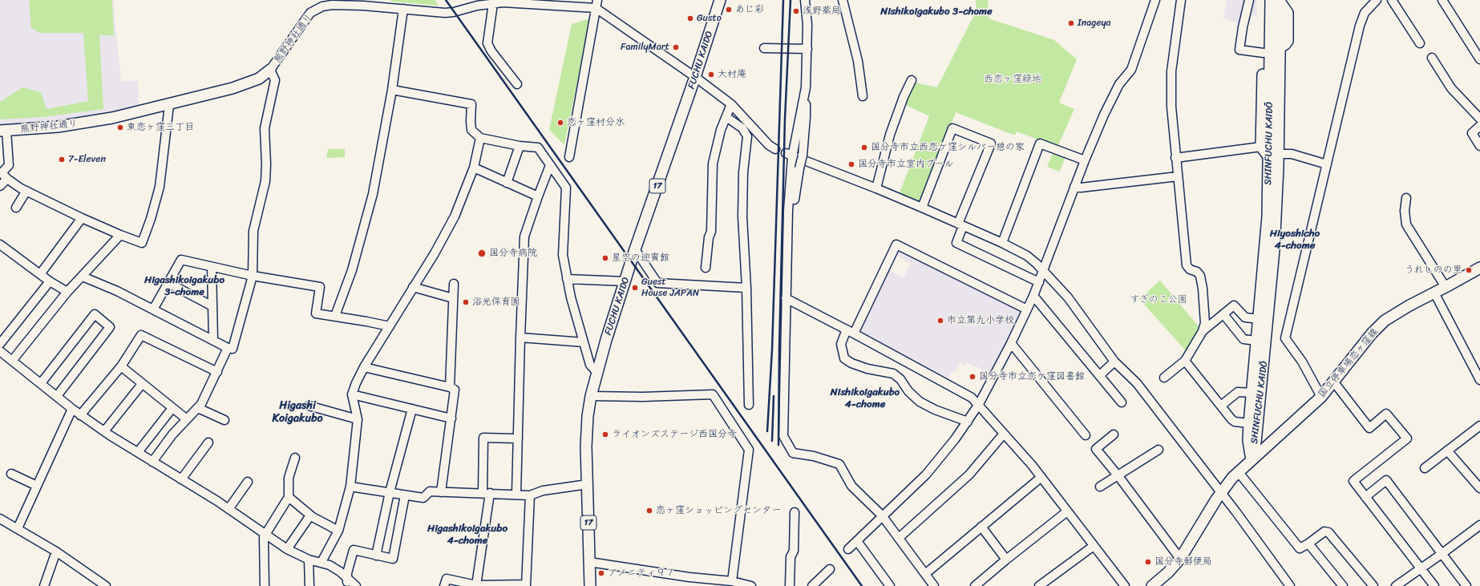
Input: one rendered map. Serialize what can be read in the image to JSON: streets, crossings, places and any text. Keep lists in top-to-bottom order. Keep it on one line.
{"streets":{"main road":["熊野神社通り","FUCHU KAIDO","SHINFUCHU KAIDŌ","17","国立停車場恋ヶ窪線"]},"crossings":[["SHINFUCHU KAIDŌ","国立停車場恋ヶ窪線"]],"districts":["Nishikoigakubo 3-chome","Hiyoshicho 4-chome","Higashikoigakubo 3-chome","Nishikoigakubo 4-chome","Higashi Koigakubo","Higashikoigakubo 4-chome"],"parks":["西恋ヶ窪緑地","すぎのこ公園"],"places":["あじ彩","浅野薬局","Gusto","Inageya","FamilyMart","大村庵","恋ヶ窪村分水","東恋ヶ窪三丁目","国分寺市立西恋ケ窪シルバー憩の家","7-Eleven","国分寺市立室内プール","国分寺病院","星空の迎賓館","うれしのの里","Guest House JAPAN","浴光保育園","市立第九小学校","国分寺市立恋ケ窪図書館","ライオンズステージ西国分寺","恋ヶ窪ショッピングセンター","国分寺郵便局","アメニティ９７"]}
